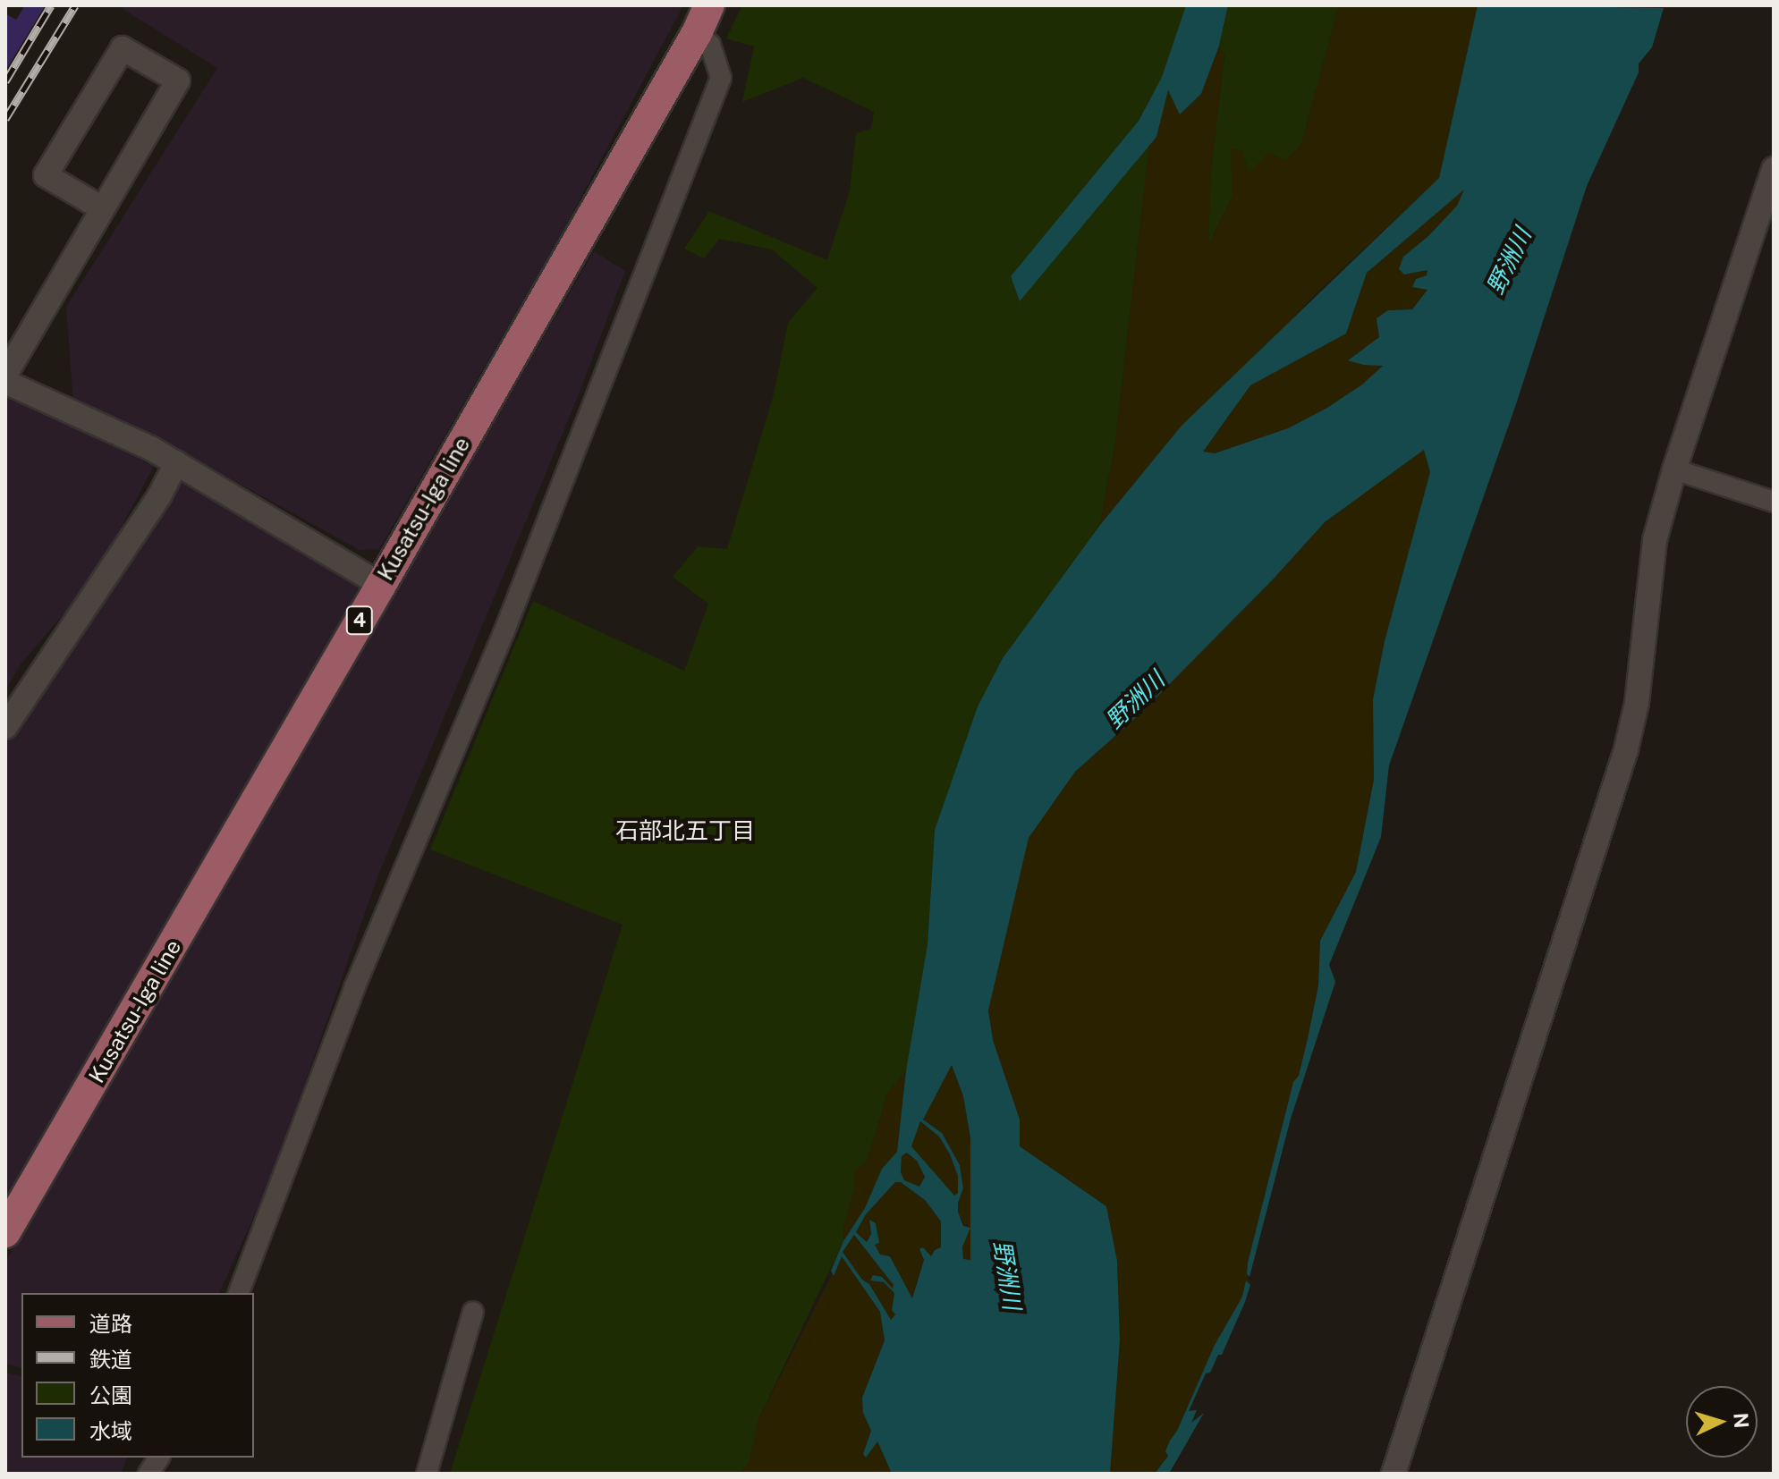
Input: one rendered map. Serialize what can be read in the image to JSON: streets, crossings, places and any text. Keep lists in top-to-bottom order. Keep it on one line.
{"streets":{"main road":["Kusatsu-Iga line","4"]},"districts":["石部北五丁目"],"water":["野洲川"],"legend":["道路","鉄道","公園","水域"],"north":"right"}
